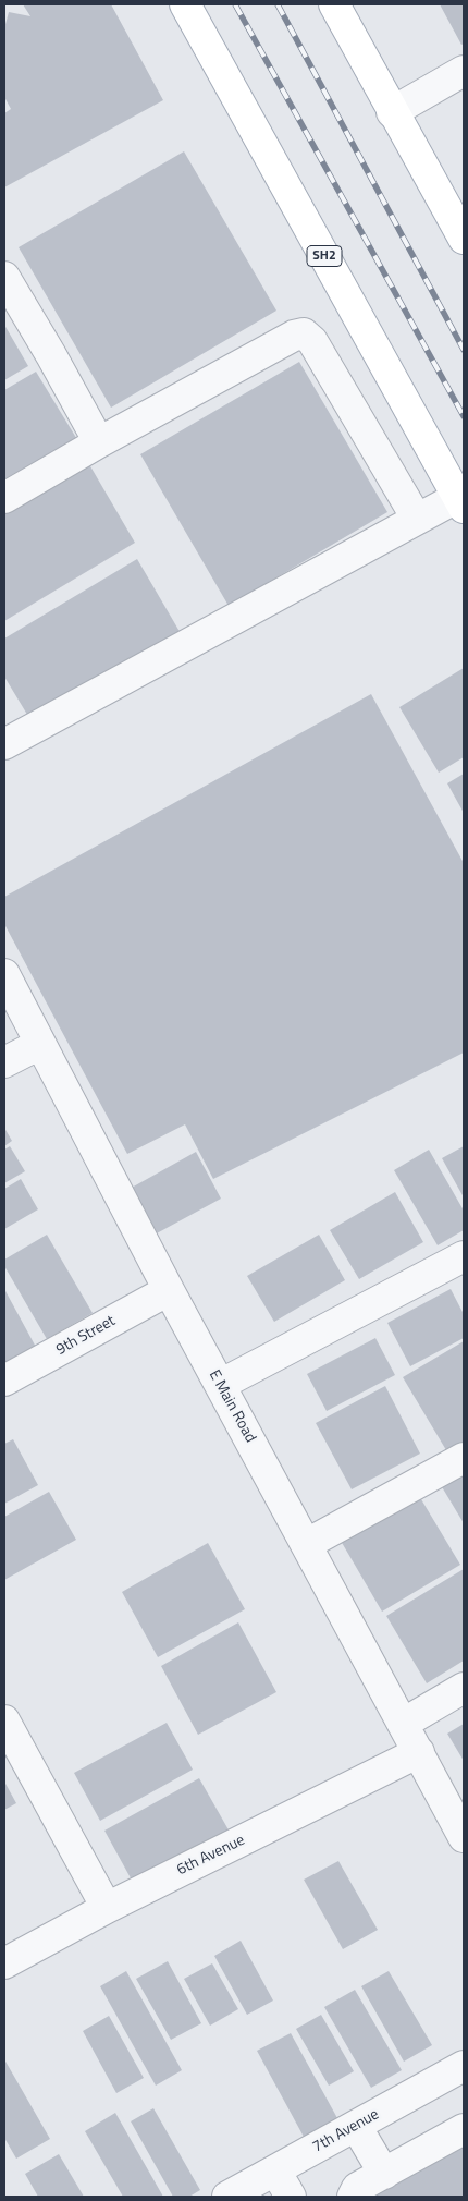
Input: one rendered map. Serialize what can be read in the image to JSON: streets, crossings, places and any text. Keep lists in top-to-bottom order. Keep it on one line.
{"streets":{"main road":["SH2"],"street":["9th Street","E Main Road","6th Avenue","7th Avenue"]},"crossings":[["9th Street","E Main Road"],["E Main Road","6th Avenue"]]}
